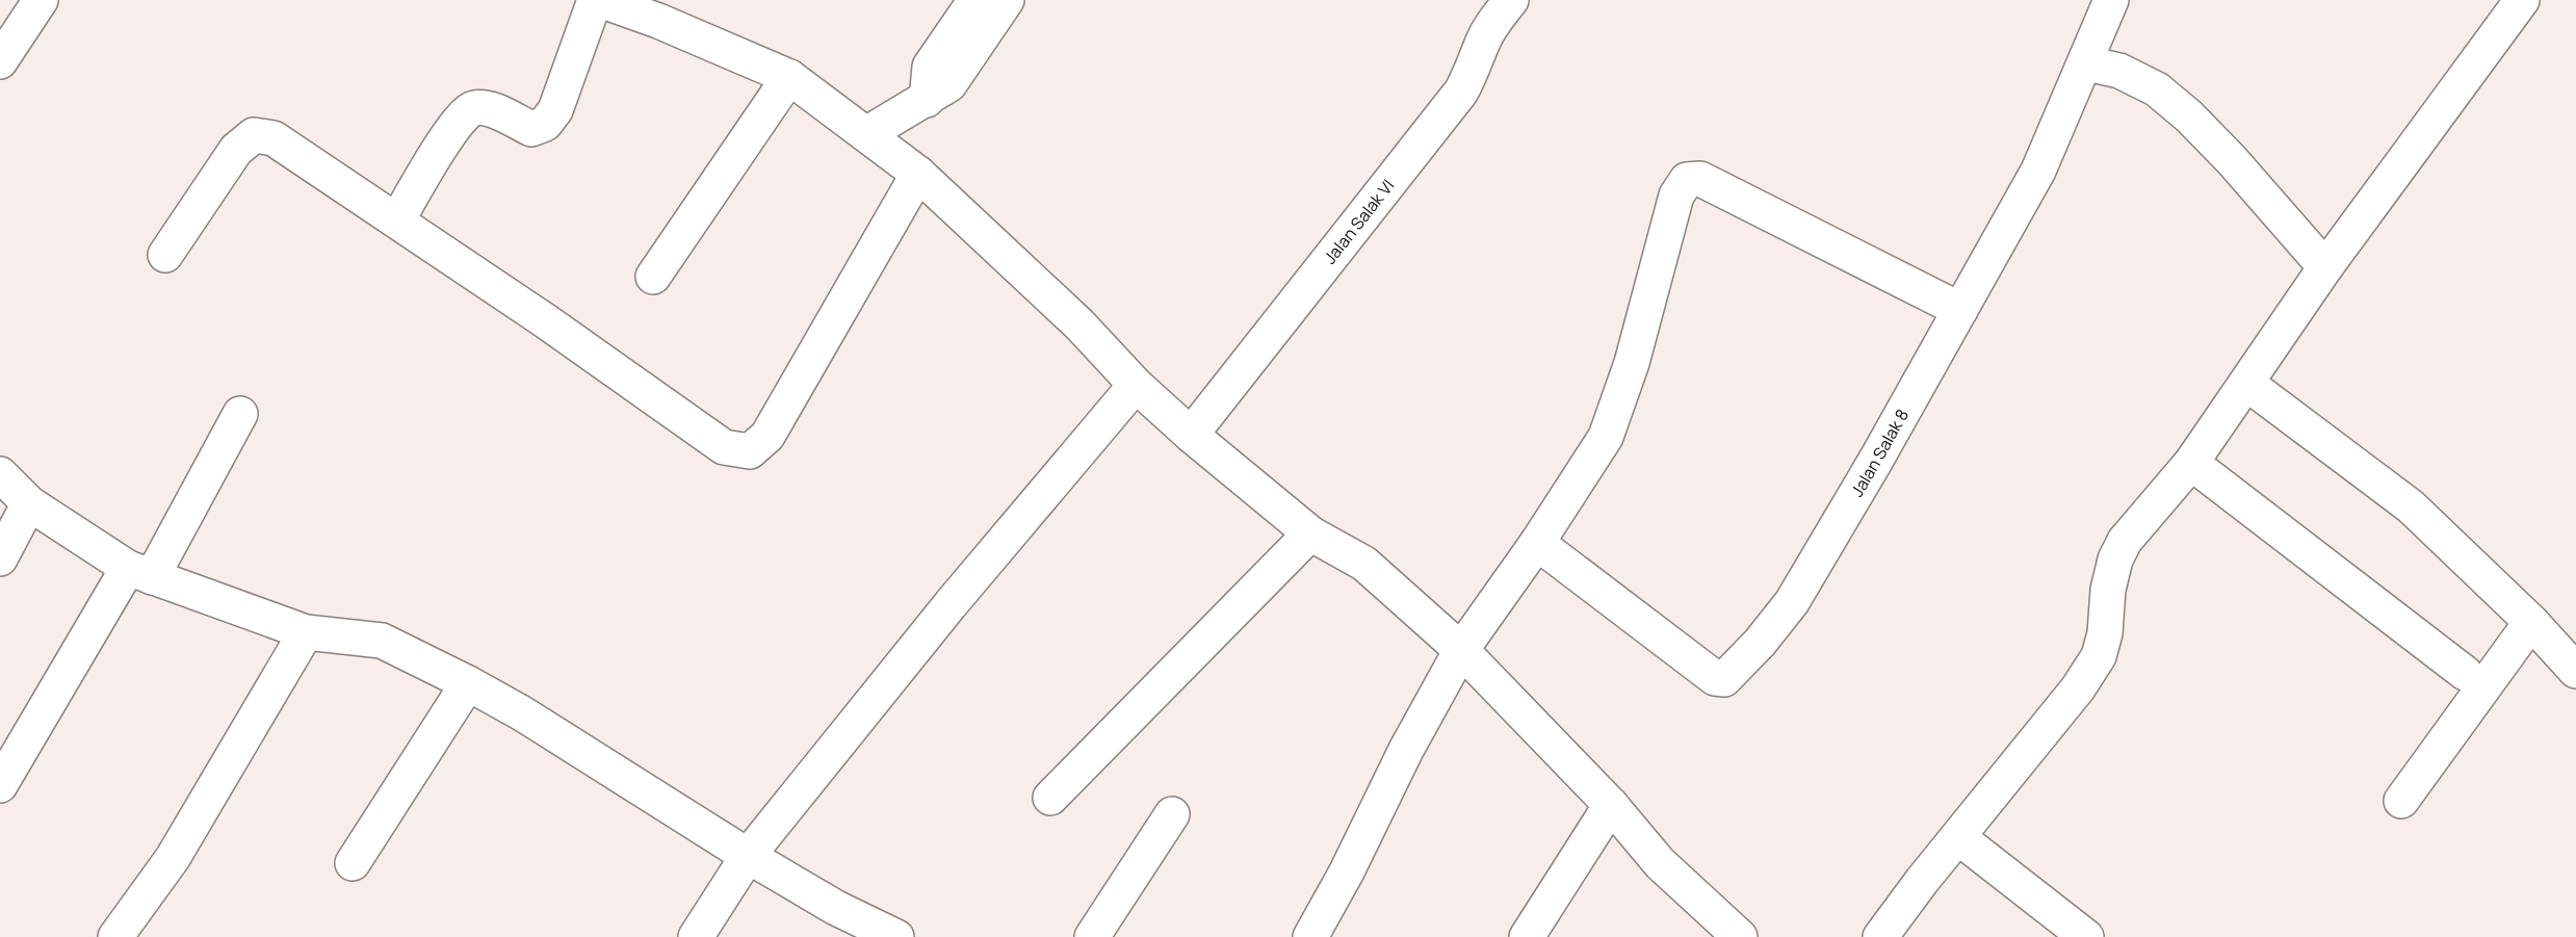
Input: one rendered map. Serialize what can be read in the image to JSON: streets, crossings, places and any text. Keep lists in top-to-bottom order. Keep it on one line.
{"streets":{"street":["Jalan Salak VI","Jalan Salak 8"]}}
